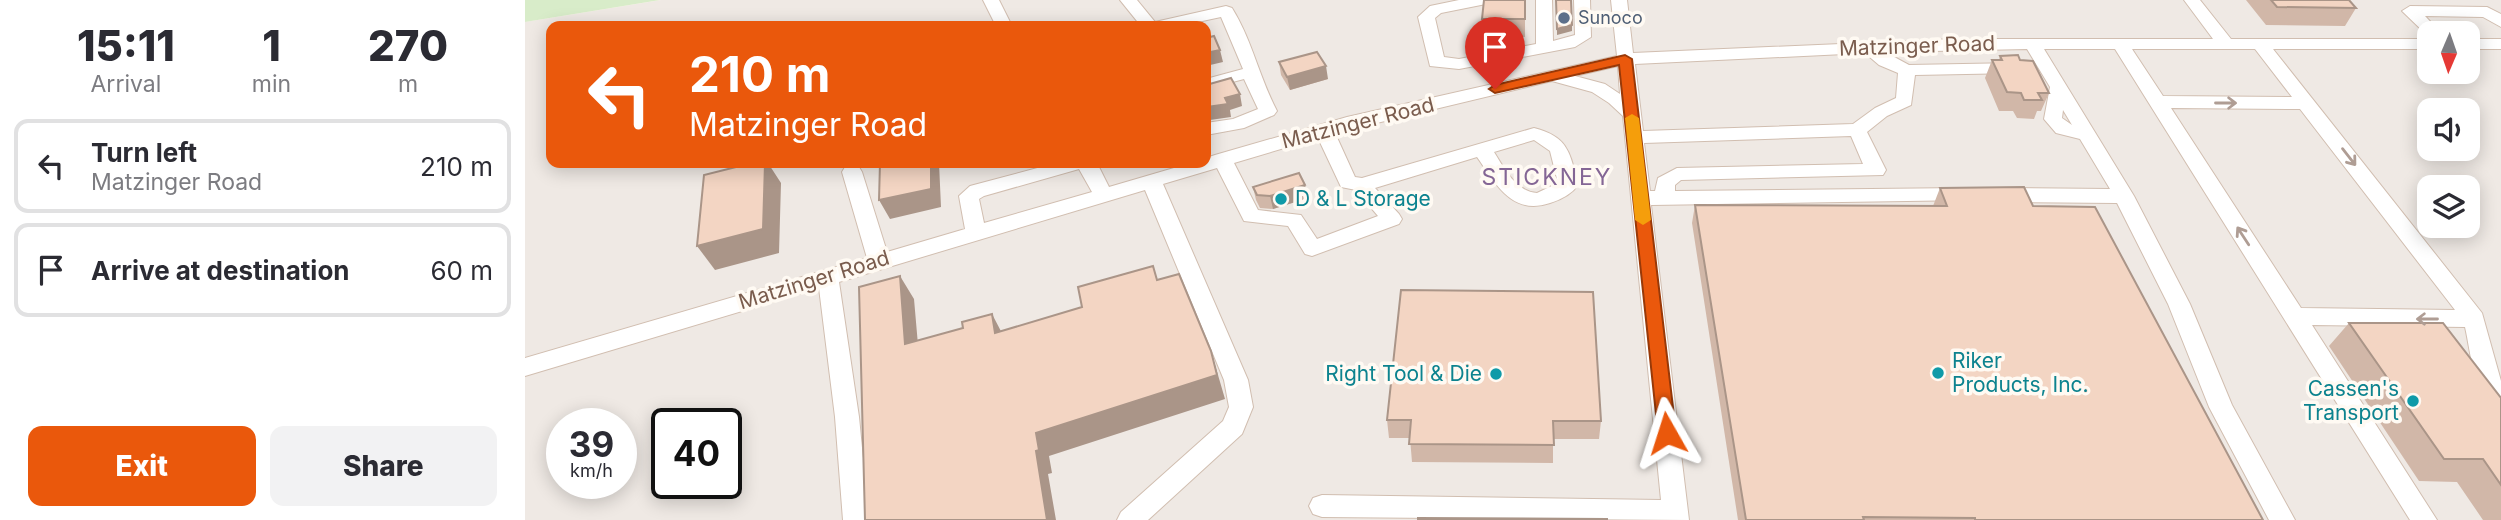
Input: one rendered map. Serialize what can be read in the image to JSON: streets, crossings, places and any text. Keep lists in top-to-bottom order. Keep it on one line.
{"streets":{"street":["Matzinger Road"]},"districts":["STICKNEY"],"places":["Sunoco","D & L Storage","Riker Products, Inc.","Right Tool & Die","Cassen's Transport"],"north":"bottom","page":{"eta":["15:11","Arrival","1","min","270","m"],"turn":["210 m","Matzinger Road"],"list":[{"name":"Turn left","note":"Matzinger Road","value":"210 m"},{"name":"Arrive at destination","value":"60 m"}],"speed":"39 km/h","limit":"40","buttons":["Exit","Share"]}}
